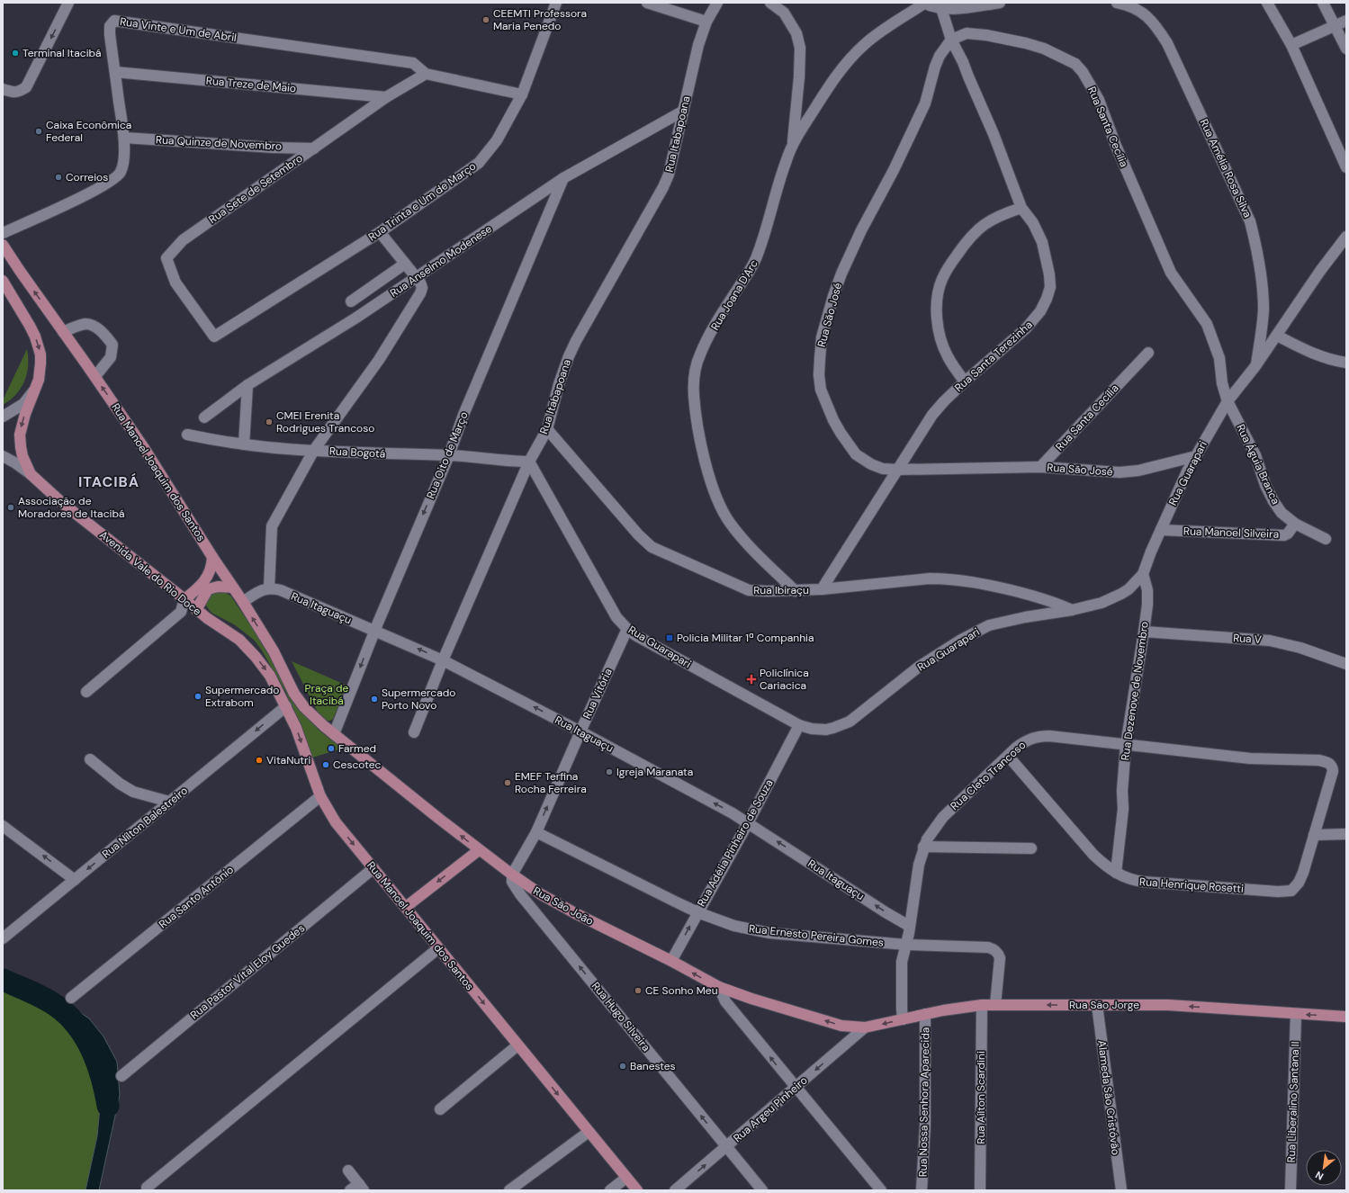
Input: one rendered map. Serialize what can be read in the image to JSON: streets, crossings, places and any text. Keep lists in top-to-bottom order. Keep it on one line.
{"streets":{"main road":["Rua Manoel Joaquim dos Santos","Avenida Vale do Rio Doce","Rua São João","Rua São Jorge"],"street":["Rua Vinte e Um de Abril","Rua Treze de Maio","Rua Santa Cecília","Rua Itabapoana","Rua Quinze de Novembro","Rua Amélia Rosa Silva","Rua Sete de Setembro","Rua Trinta e Um de Março","Rua Anselmo Modenese","Rua Joana D'Arc","Rua São José","Rua Santa Terezinha","Rua Bogotá","Rua Oito de Março","Rua Águia Branca","Rua Guarapari","Rua Manoel Silveira","Rua Ibiraçu","Rua Itaguaçu","Rua V","Rua Dezenove de Novembro","Rua Vitória","Rua Cleto Trancoso","Rua Nílton Balestreiro","Rua Adélia Pinheiro de Souza","Rua Henrique Rosetti","Rua Santo Antônio","Rua Ernesto Pereira Gomes","Rua Pastor Vital Eloy Guedes","Rua Hugo Silveira","Rua Aílton Scardini","Alameda São Cristóvão","Rua Nossa Senhora Aparecida","Rua Liberalino Santana II","Rua Argeu Pinheiro"]},"crossings":[["Rua Vinte e Um de Abril","Rua Treze de Maio"],["Rua Vinte e Um de Abril","Rua Quinze de Novembro"],["Rua Vinte e Um de Abril","Rua Sete de Setembro"],["Rua Vinte e Um de Abril","Rua Trinta e Um de Março"],["Rua Treze de Maio","Rua Sete de Setembro"],["Rua Santa Cecília","Rua São José"],["Rua Santa Cecília","Rua Santa Terezinha"],["Rua Santa Cecília","Rua Águia Branca"],["Rua Itabapoana","Rua Anselmo Modenese"],["Rua Itabapoana","Rua Bogotá"],["Rua Itabapoana","Rua Guarapari"],["Rua Itabapoana","Rua Ibiraçu"],["Rua Itabapoana","Rua Itaguaçu"],["Rua Quinze de Novembro","Rua Sete de Setembro"],["Rua Amélia Rosa Silva","Rua Guarapari"],["Rua Sete de Setembro","Rua Trinta e Um de Março"],["Rua Anselmo Modenese","Rua Oito de Março"],["Rua Joana D'Arc","Rua Ibiraçu"],["Rua São José","Rua Santa Terezinha"],["Rua São José","Rua Guarapari"],["Rua Santa Terezinha","Rua Ibiraçu"],["Rua Bogotá","Rua Oito de Março"],["Rua Bogotá","Rua Guarapari"],["Rua Oito de Março","Rua Itaguaçu"],["Rua Oito de Março","Rua São João"],["Rua Águia Branca","Rua Guarapari"],["Rua Águia Branca","Rua Manoel Silveira"],["Rua Manoel Joaquim dos Santos","Avenida Vale do Rio Doce"],["Rua Manoel Joaquim dos Santos","Rua Nílton Balestreiro"],["Rua Manoel Joaquim dos Santos","Rua Santo Antônio"],["Rua Manoel Joaquim dos Santos","Rua São João"],["Rua Manoel Joaquim dos Santos","Rua Pastor Vital Eloy Guedes"],["Rua Guarapari","Rua Manoel Silveira"],["Rua Guarapari","Rua Ibiraçu"],["Rua Guarapari","Rua Dezenove de Novembro"],["Rua Guarapari","Rua Vitória"],["Rua Guarapari","Rua Adélia Pinheiro de Souza"],["Rua Itaguaçu","Rua Vitória"],["Rua Itaguaçu","Rua Cleto Trancoso"],["Rua Itaguaçu","Rua Adélia Pinheiro de Souza"],["Rua V","Rua Dezenove de Novembro"],["Rua Dezenove de Novembro","Rua Cleto Trancoso"],["Rua Dezenove de Novembro","Rua Henrique Rosetti"],["Rua Vitória","Rua São João"],["Rua Vitória","Rua Ernesto Pereira Gomes"],["Rua Vitória","Rua Hugo Silveira"],["Rua Cleto Trancoso","Rua Henrique Rosetti"],["Rua Cleto Trancoso","Rua Ernesto Pereira Gomes"],["Rua Cleto Trancoso","Rua São Jorge"],["Rua Adélia Pinheiro de Souza","Rua São João"],["Rua Adélia Pinheiro de Souza","Rua Ernesto Pereira Gomes"],["Rua São João","Rua São Jorge"],["Rua São João","Rua Hugo Silveira"],["Rua São João","Rua Argeu Pinheiro"],["Rua Ernesto Pereira Gomes","Rua São Jorge"],["Rua São Jorge","Rua Aílton Scardini"],["Rua São Jorge","Alameda São Cristóvão"],["Rua São Jorge","Rua Nossa Senhora Aparecida"],["Rua São Jorge","Rua Liberalino Santana II"],["Rua São Jorge","Rua Argeu Pinheiro"],["Rua Hugo Silveira","Rua Argeu Pinheiro"]],"one_way":["Rua Oito de Março","Rua Itaguaçu","Rua Vitória","Rua Nílton Balestreiro","Rua São João","Rua São Jorge"],"districts":["ITACIBÁ"],"parks":["Praça de Itacibá"],"places":{"other":["CEEMTI Professora Maria Penedo","Terminal Itacibá","Caixa Econômica Federal","Correios","CMEI Erenita Rodrigues Trancoso","Associação de Moradores de Itacibá","Supermercado Extrabom","Supermercado Porto Novo","Farmed","VitaNutri","Cescotec","Igreja Maranata","EMEF Terfina Rocha Ferreira","CE Sonho Meu","Banestes"],"transit":["Policia Militar 1ª Companhia"],"health":["Policlínica Cariacica"]},"north":"bottom left"}
